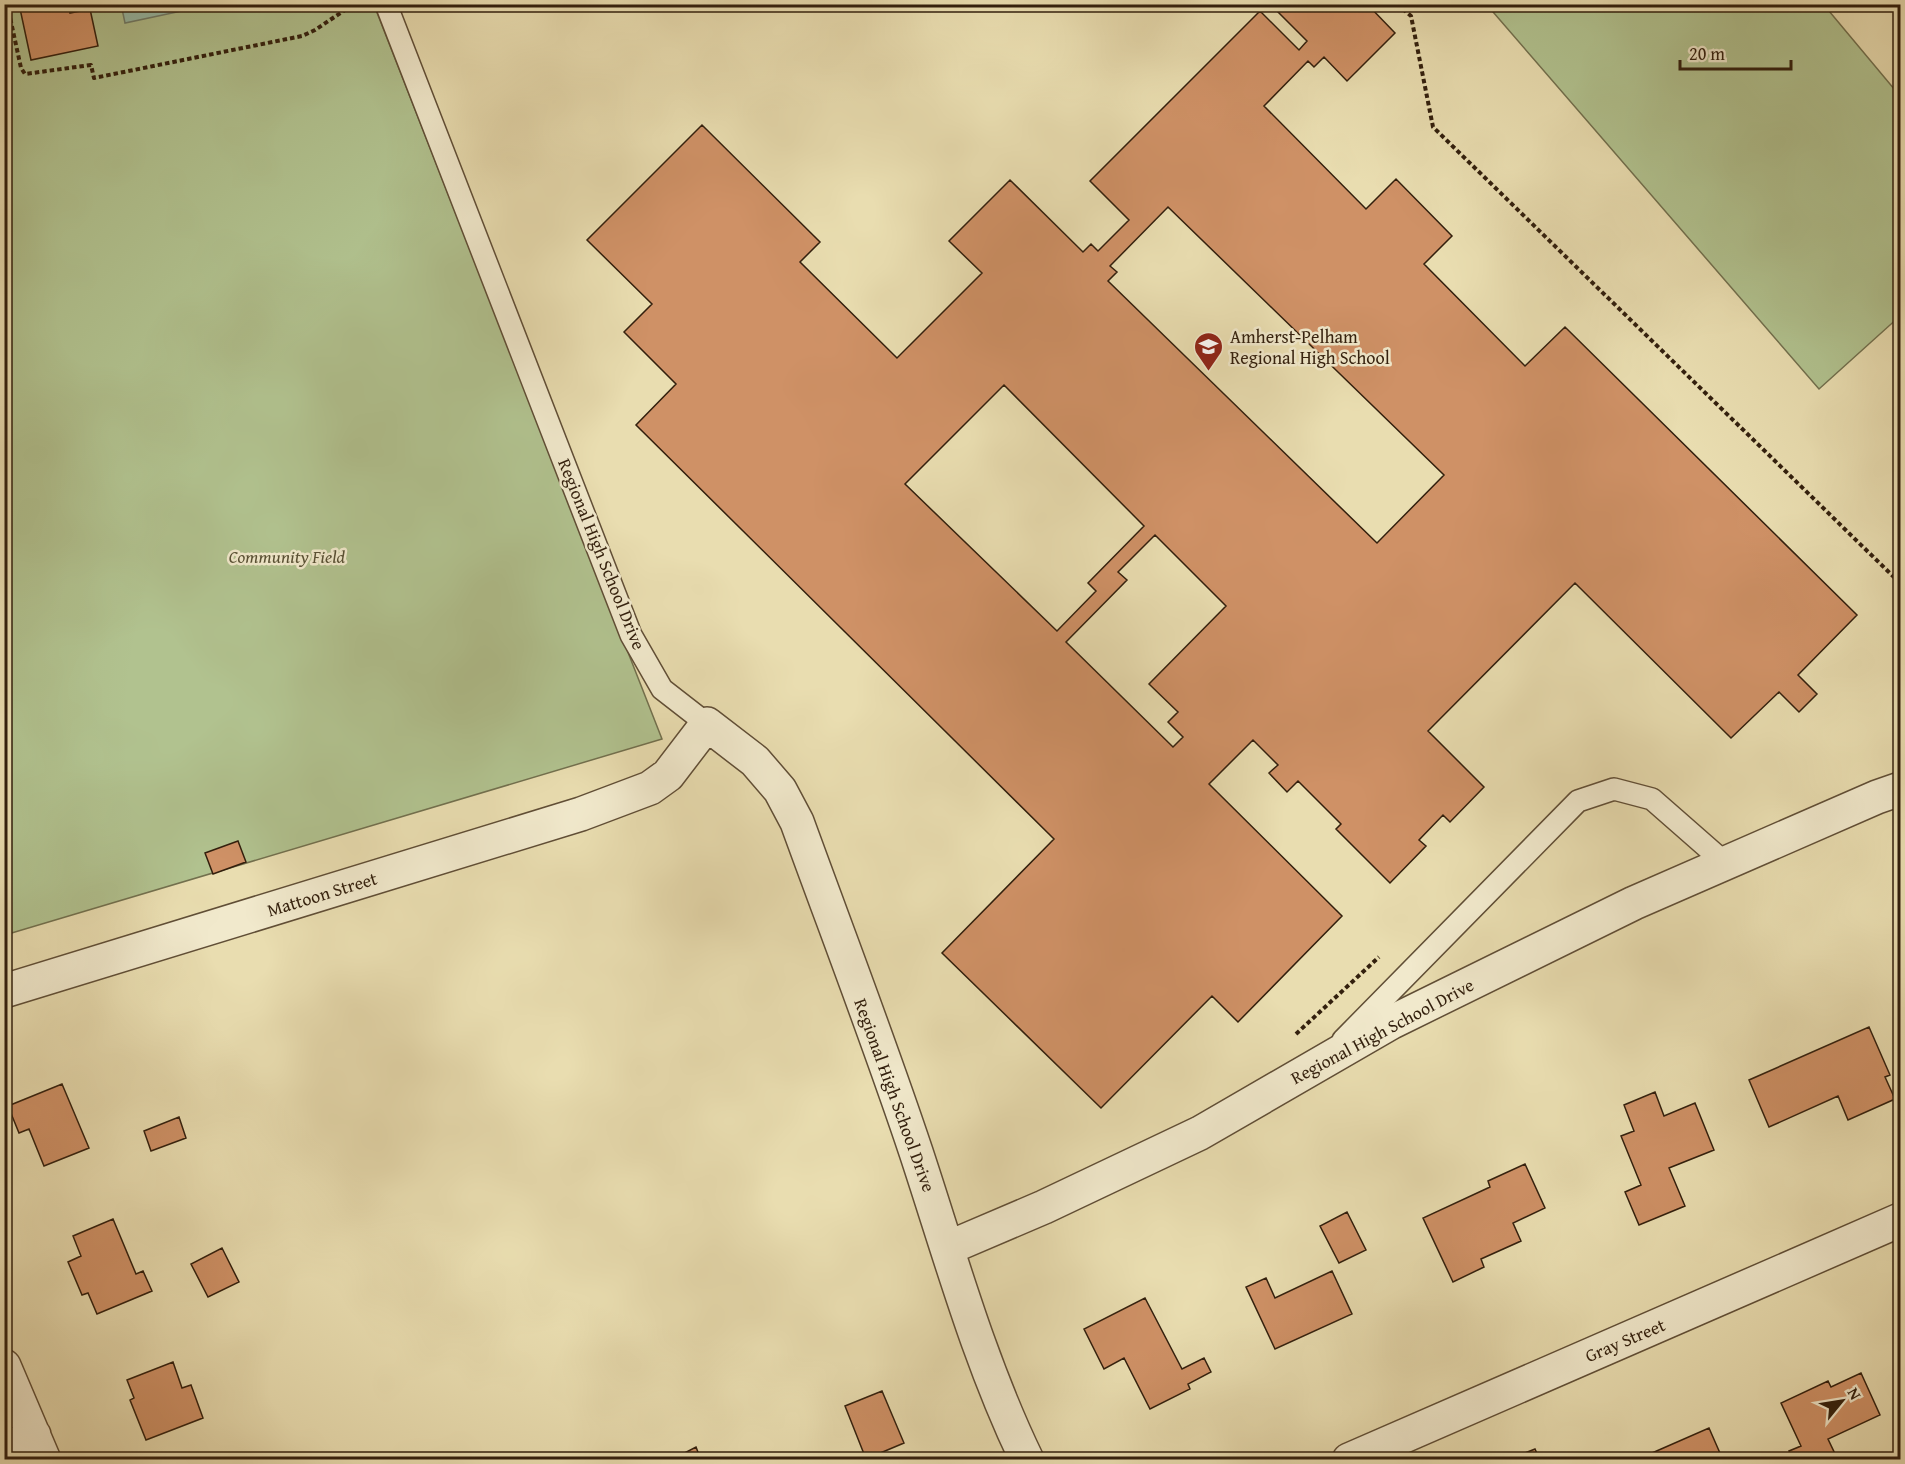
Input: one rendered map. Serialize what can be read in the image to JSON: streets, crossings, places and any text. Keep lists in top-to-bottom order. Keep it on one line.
{"streets":{"street":["Regional High School Drive","Mattoon Street","Gray Street"]},"crossings":[["Regional High School Drive","Mattoon Street"]],"parks":["Community Field"],"places":{"school or university":["Amherst-Pelham Regional High School"]},"scale_bar":"20 m","north":"top right"}
